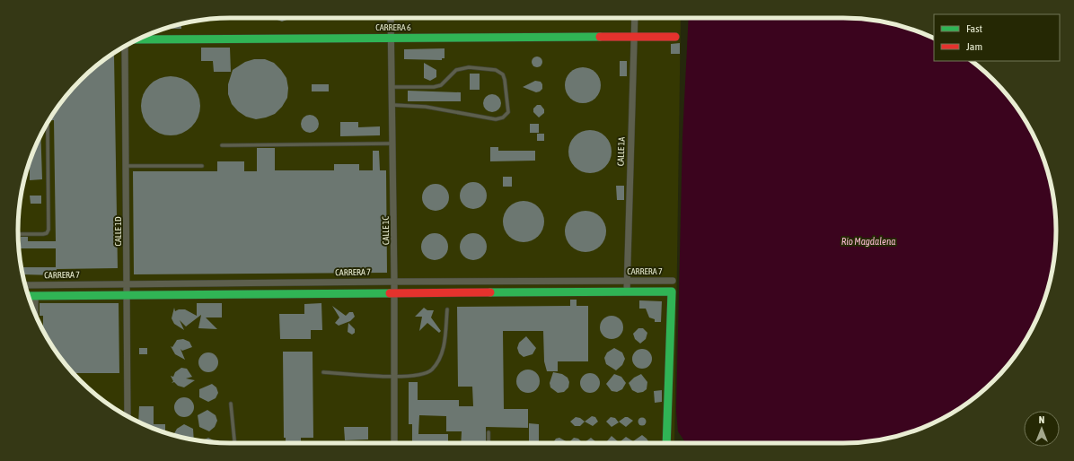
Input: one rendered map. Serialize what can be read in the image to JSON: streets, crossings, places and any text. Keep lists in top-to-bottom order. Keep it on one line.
{"streets":{"street":["CARRERA 6","CALLE 1A","CALLE 1C","CALLE 1D","CARRERA 7"]},"crossings":[["CARRERA 6","CALLE 1A"],["CARRERA 6","CALLE 1C"],["CALLE 1A","CARRERA 7"],["CALLE 1C","CARRERA 7"],["CALLE 1D","CARRERA 7"]],"water":["Río Magdalena"],"legend":["Fast","Jam"],"north":"top"}
